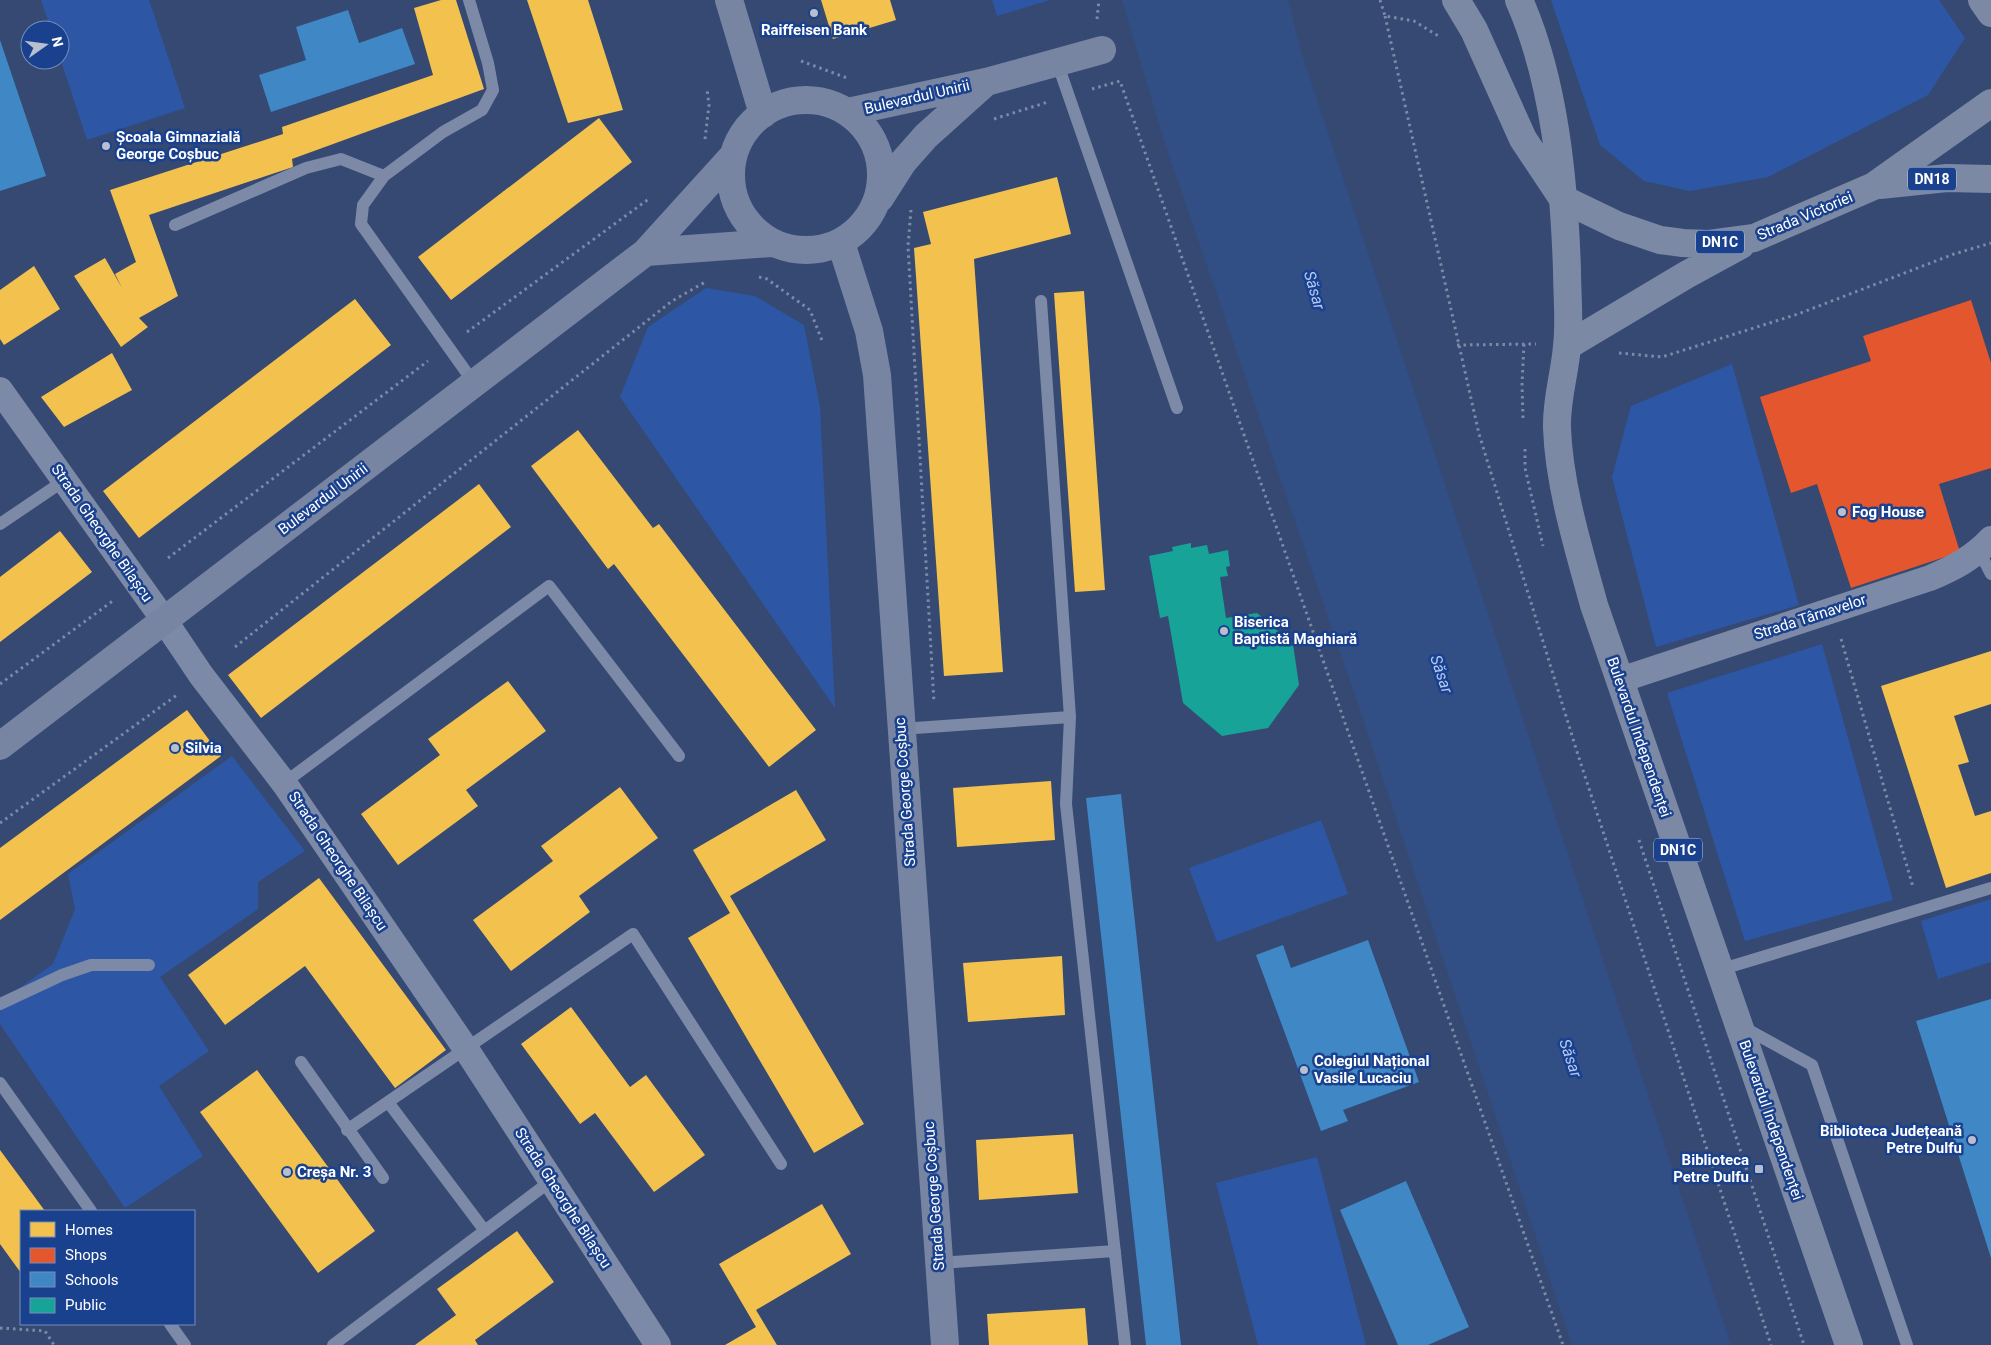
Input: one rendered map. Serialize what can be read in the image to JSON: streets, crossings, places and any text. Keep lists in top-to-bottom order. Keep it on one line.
{"streets":{"main road":["Bulevardul Unirii","DN18","Strada Victoriei","DN1C","Bulevardul Independenței","Strada George Coșbuc"],"street":["Strada Gheorghe Bilașcu","Strada Târnavelor"]},"crossings":[["Bulevardul Unirii","Strada Gheorghe Bilașcu"],["Bulevardul Unirii","Strada George Coșbuc"],["Strada Victoriei","DN1C"],["Strada Victoriei","Bulevardul Independenței"],["DN1C","Bulevardul Independenței"],["Strada Târnavelor","Bulevardul Independenței"]],"water":["Săsar"],"places":{"other":["Raiffeisen Bank","Școala Gimnazială George Coșbuc","Fog House","Biserica Baptistă Maghiară","Silvia","Colegiul Național Vasile Lucaciu","Biblioteca Județeană Petre Dulfu","Creșa Nr. 3"],"transit":["Biblioteca Petre Dulfu"]},"legend":["Homes","Shops","Schools","Public"],"north":"right"}
